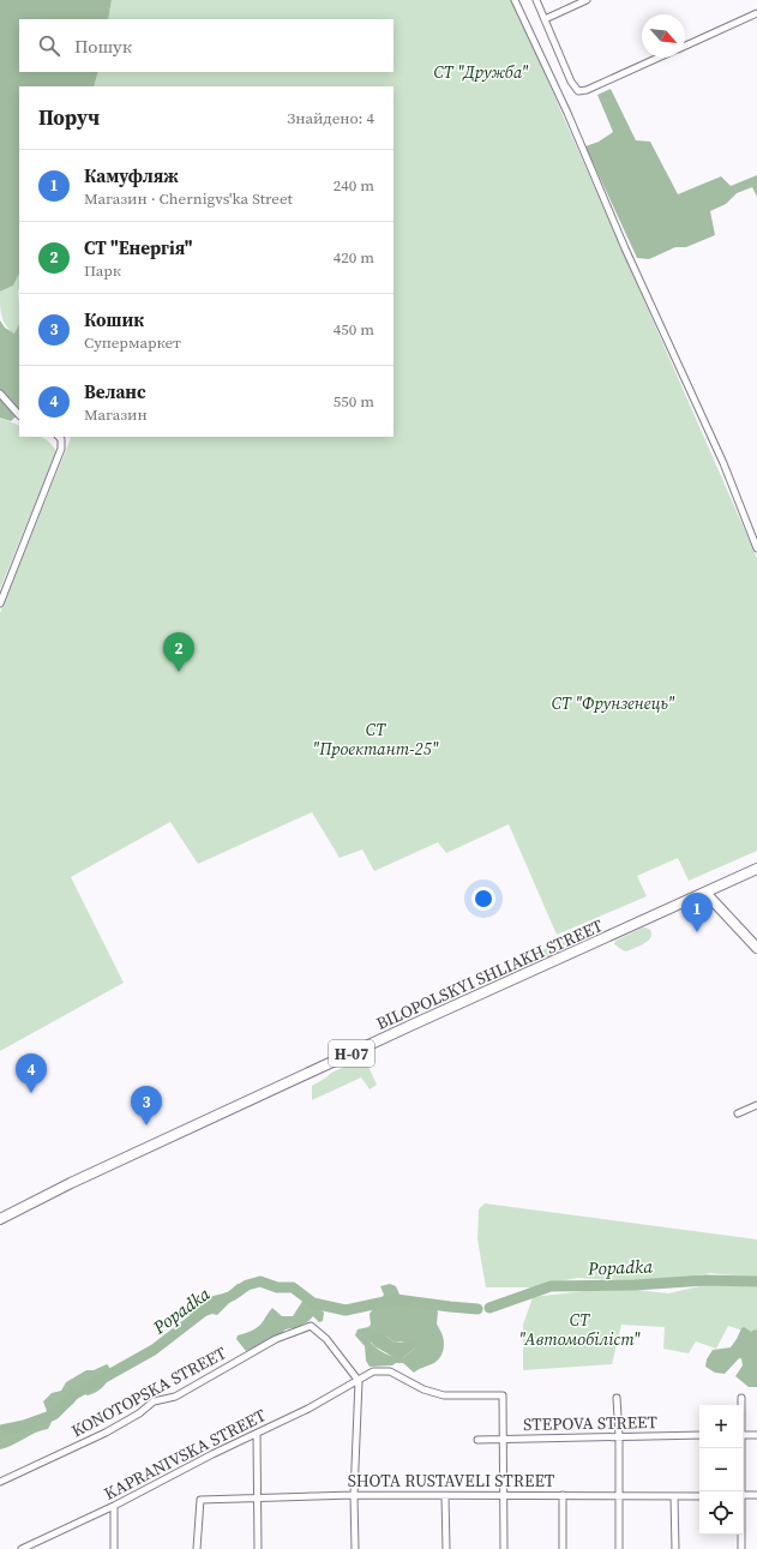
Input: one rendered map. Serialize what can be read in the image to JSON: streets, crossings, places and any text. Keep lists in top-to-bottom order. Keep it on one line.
{"streets":{"main road":["BILOPOLSKYI SHLIAKH STREET","Н-07"],"street":["KONOTOPSKA STREET","STEPOVA STREET","KAPRANIVSKA STREET","SHOTA RUSTAVELI STREET"]},"crossings":[["KONOTOPSKA STREET","KAPRANIVSKA STREET"],["STEPOVA STREET","KAPRANIVSKA STREET"]],"water":["Popadka"],"parks":["СТ \"Дружба\"","СТ \"Фрунзенець\"","СТ \"Проектант-25\"","СТ \"Автомобіліст\""],"north":"bottom right","page":{"search":"Пошук","heading":["Поруч","Знайдено: 4"],"list":[{"mark":"1","name":"Камуфляж","note":"Магазин · Chernigvs'ka Street","value":"240 m"},{"mark":"2","name":"СТ \"Енергія\"","note":"Парк","value":"420 m"},{"mark":"3","name":"Кошик","note":"Супермаркет","value":"450 m"},{"mark":"4","name":"Веланс","note":"Магазин","value":"550 m"}],"pins":["2","1","4","3"],"map_buttons":["+","−"]}}
